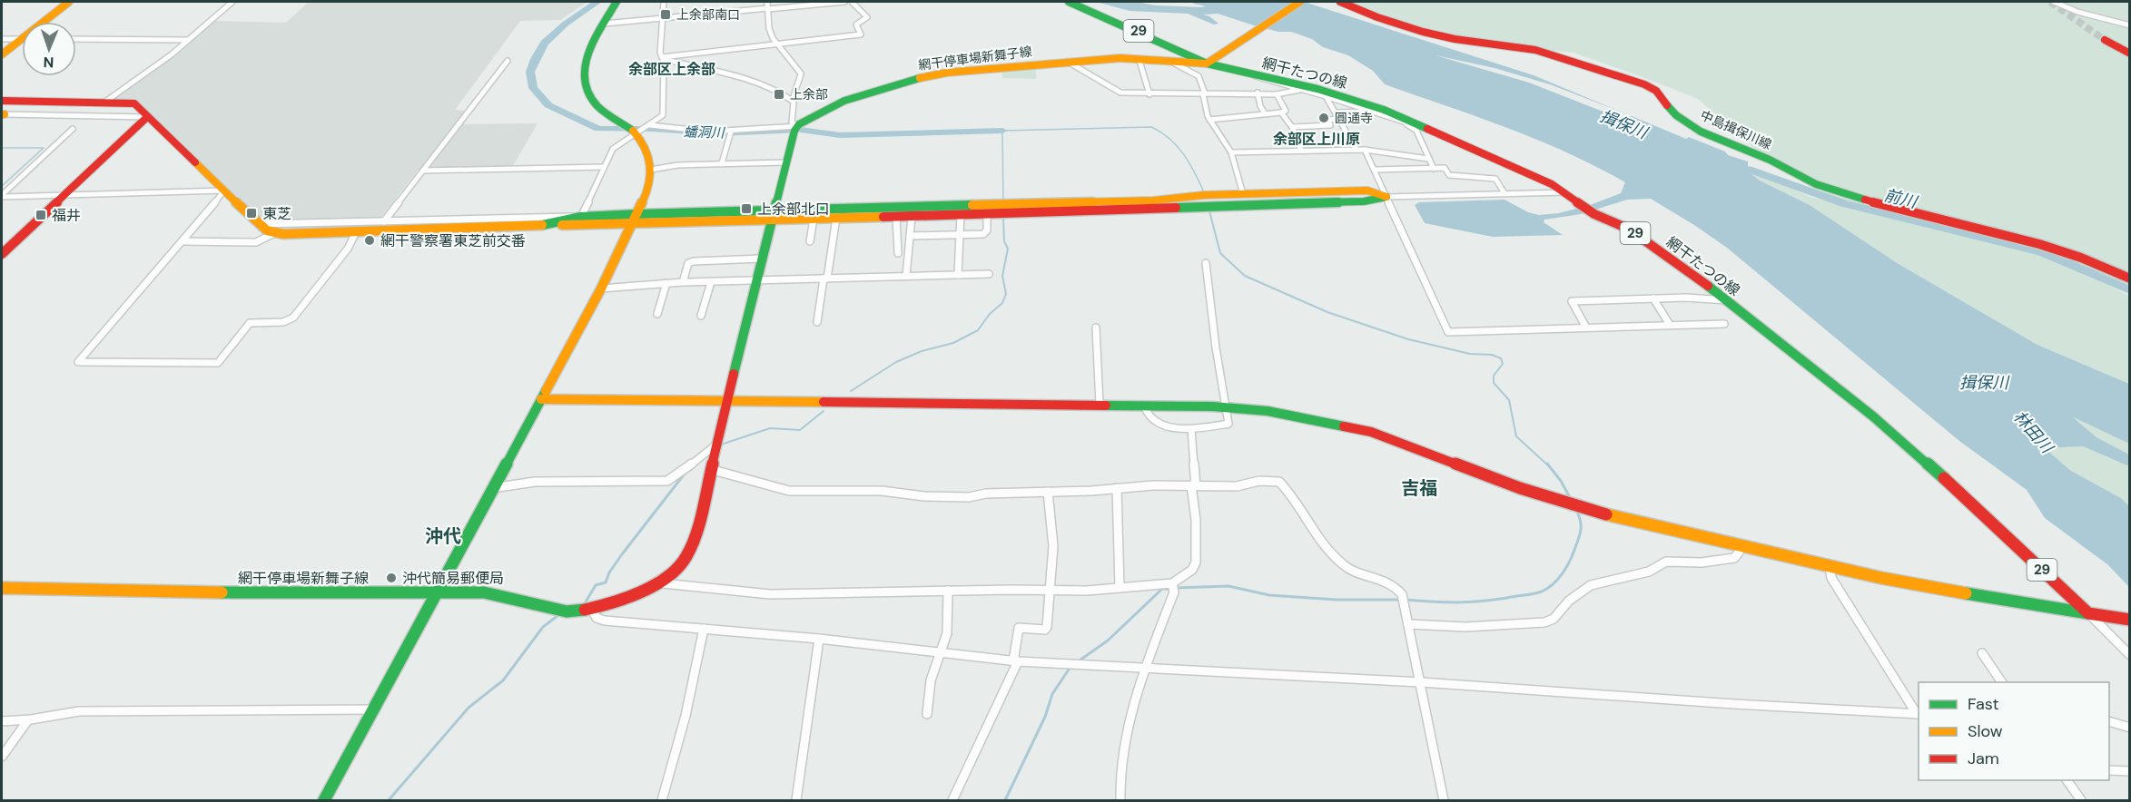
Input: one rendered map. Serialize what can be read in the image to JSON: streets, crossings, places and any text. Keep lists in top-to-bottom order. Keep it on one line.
{"streets":{"street":["29","網干停車場新舞子線","網干たつの線","中島揖保川線"]},"crossings":[["網干停車場新舞子線","網干たつの線"]],"districts":["余部区上余部","余部区上川原","吉福","沖代"],"water":["揖保川","蟠洞川","前川","林田川"],"places":{"transit":["上余部南口","上余部","上余部北口","東芝","福井"],"other":["圓通寺","網干警察署東芝前交番","沖代簡易郵便局"]},"legend":["Fast","Slow","Jam"],"north":"bottom"}
